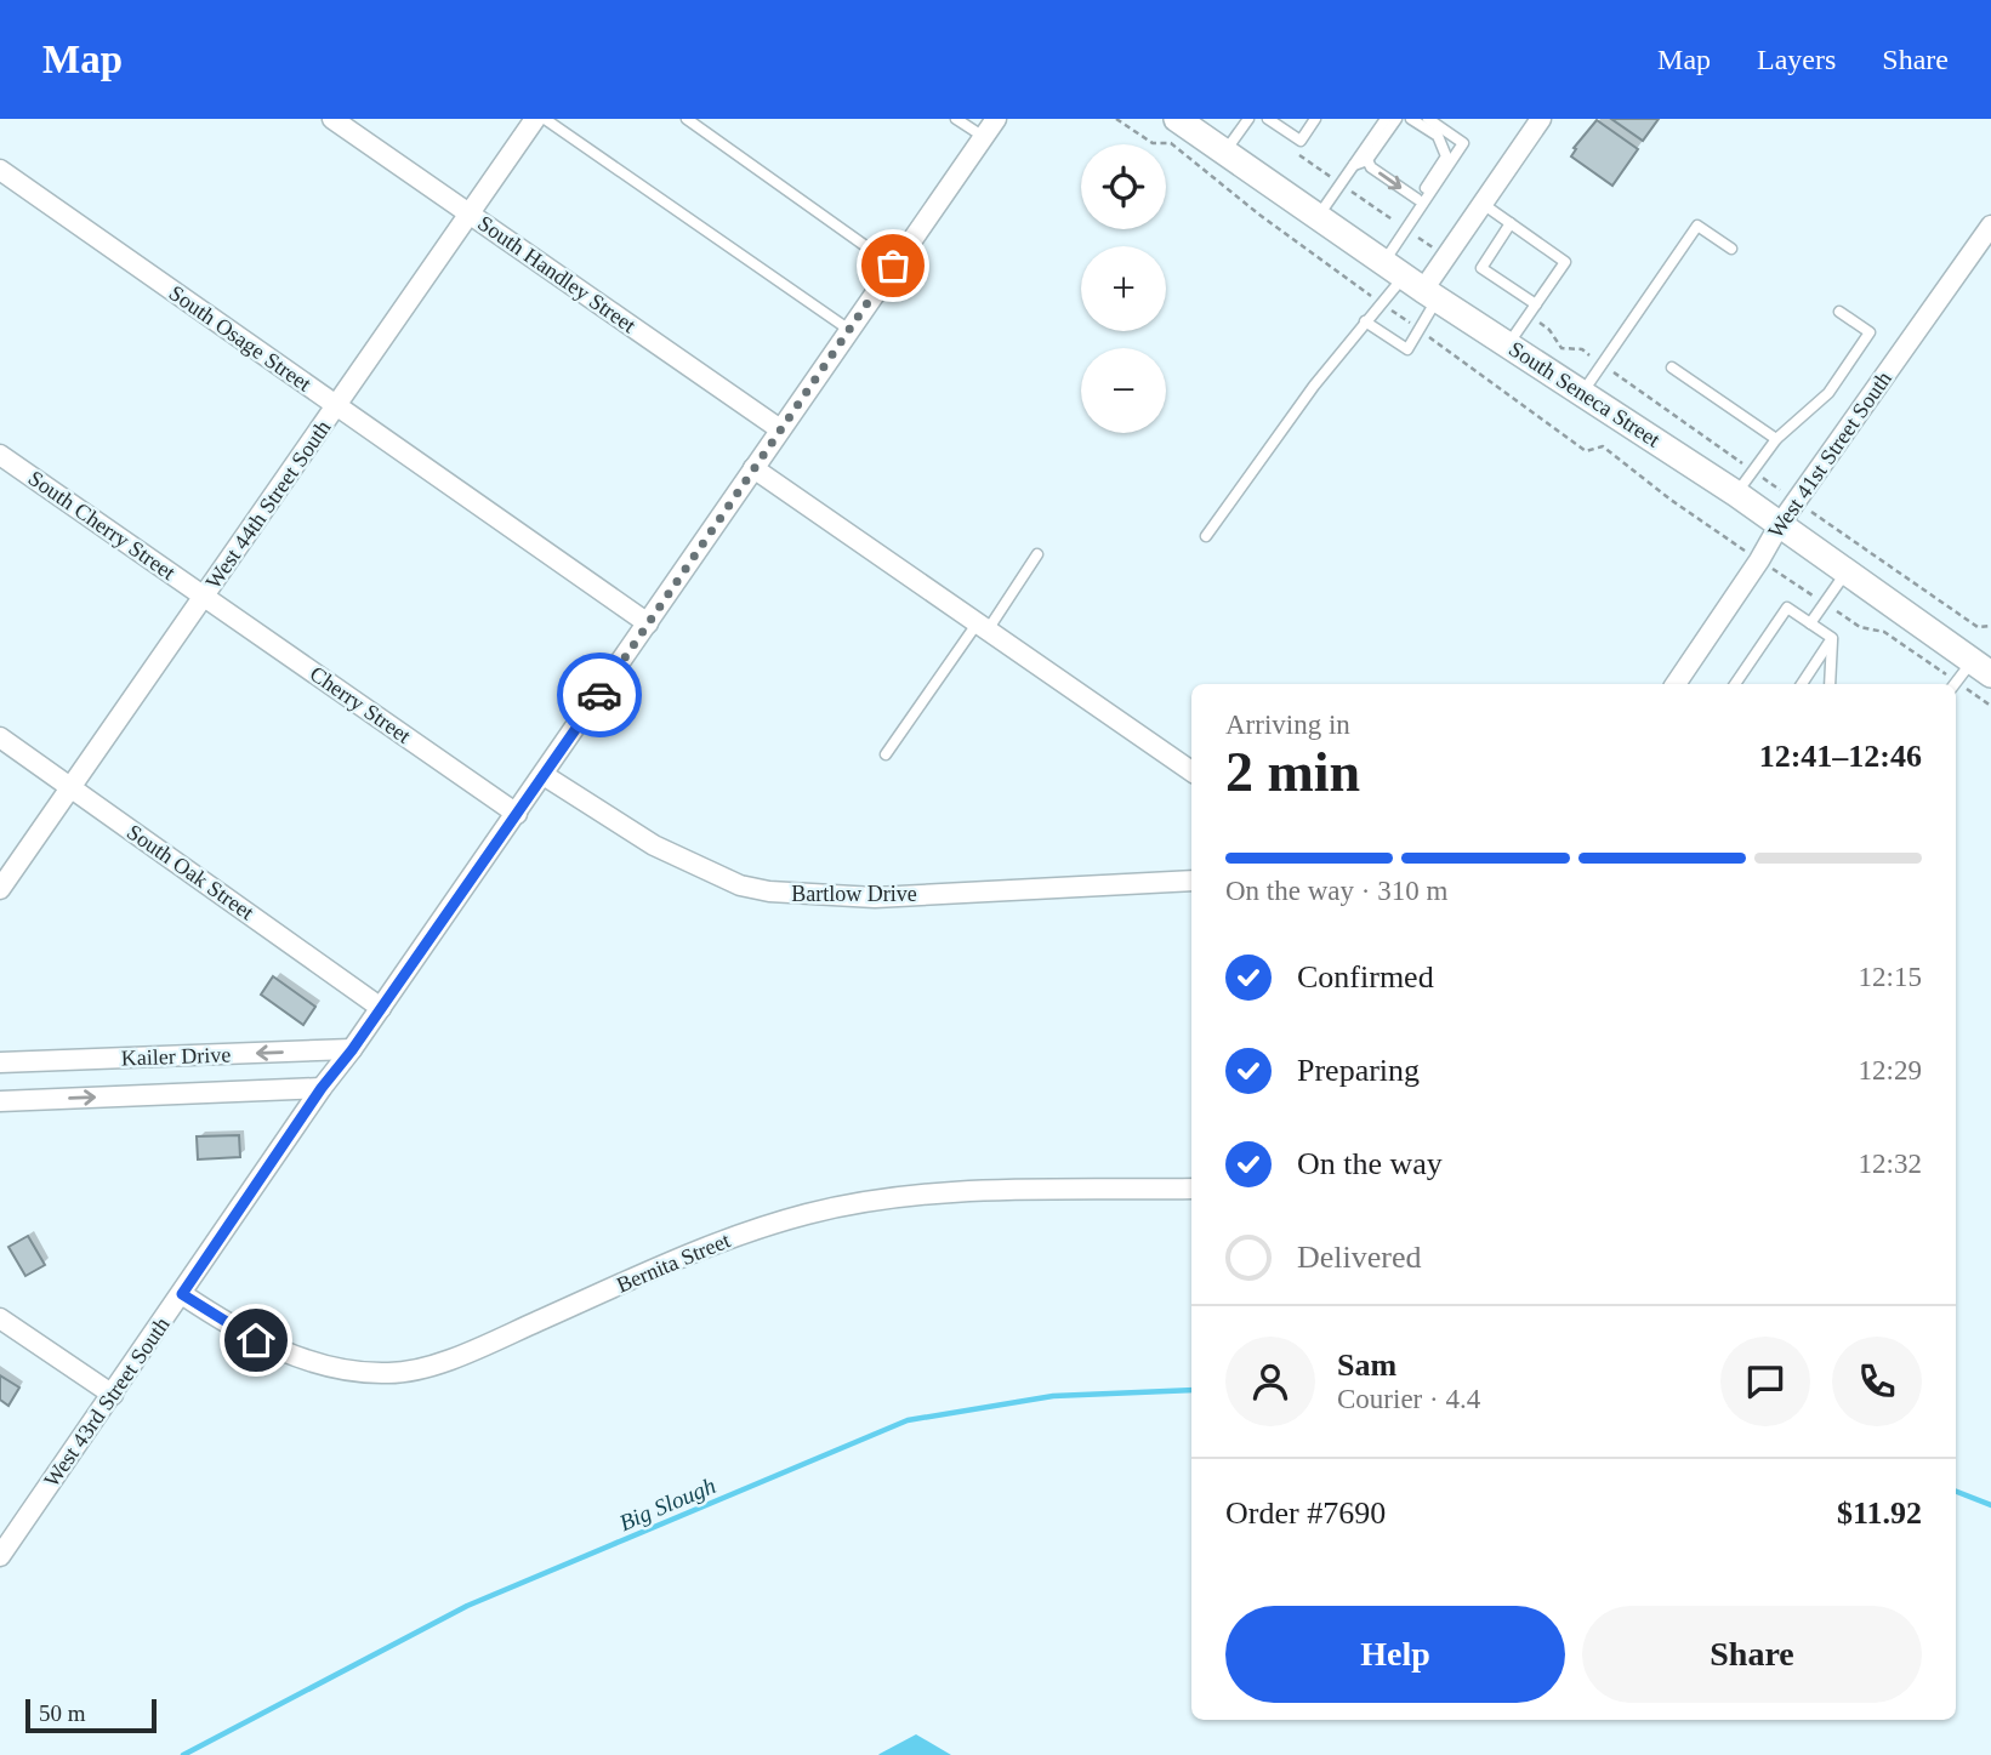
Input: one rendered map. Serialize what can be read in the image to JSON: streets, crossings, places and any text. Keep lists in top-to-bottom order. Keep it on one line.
{"streets":{"street":["South Handley Street","South Osage Street","South Seneca Street","West 41st Street South","West 44th Street South","South Cherry Street","Cherry Street","South Oak Street","Bartlow Drive","Kailer Drive","Bernita Street","West 43rd Street South"]},"crossings":[["South Handley Street","West 44th Street South"],["South Handley Street","West 43rd Street South"],["South Osage Street","West 44th Street South"],["South Osage Street","West 43rd Street South"],["South Seneca Street","West 41st Street South"],["West 44th Street South","South Cherry Street"],["West 44th Street South","Cherry Street"],["West 44th Street South","South Oak Street"],["South Cherry Street","Cherry Street"],["Cherry Street","West 43rd Street South"],["South Oak Street","West 43rd Street South"],["Bartlow Drive","West 43rd Street South"],["Kailer Drive","West 43rd Street South"],["Bernita Street","West 43rd Street South"]],"water":["Big Slough"],"scale_bar":"50 m","page":{"header":"Map","nav":["Map","Layers","Share"],"map_buttons":["+","−"],"heading":["2 min","Arriving in","12:41–12:46"],"panel":["Sam","Courier · 4.4","Order #7690","$11.92"],"bar":"On the way · 310 m","list":[["Confirmed","12:15"],["Preparing","12:29"],["On the way","12:32"],"Delivered"],"buttons":["Help","Share"],"scale":"50 m"}}
